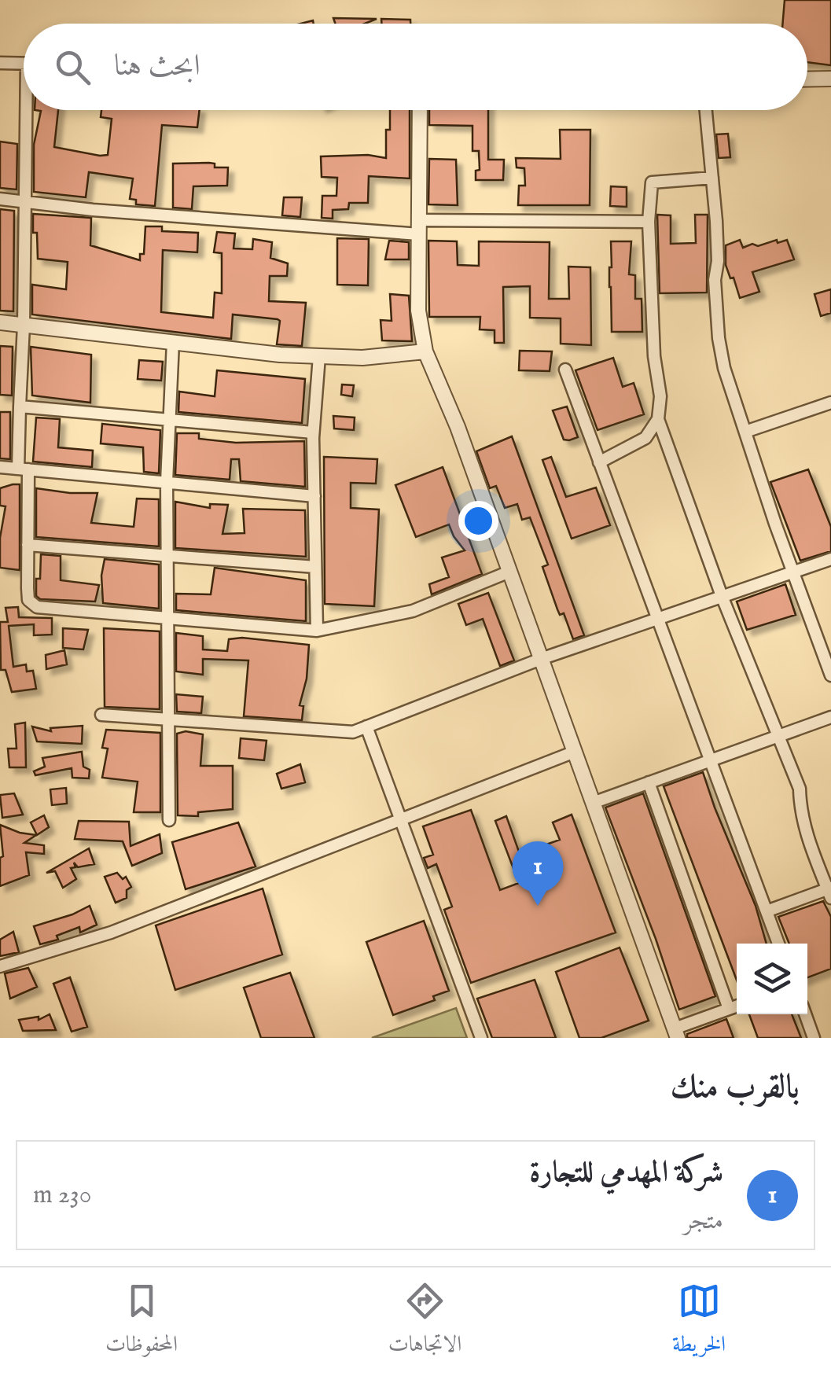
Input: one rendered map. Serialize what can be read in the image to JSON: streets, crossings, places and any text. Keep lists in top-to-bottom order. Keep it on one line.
{"page":{"search":"ابحث هنا","pins":"1","heading":"بالقرب منك","list":[{"mark":"1","name":"شركة المهدمي للتجارة","note":"متجر","value":"230 m"}],"nav":["الخريطة","الاتجاهات","المحفوظات"]}}
